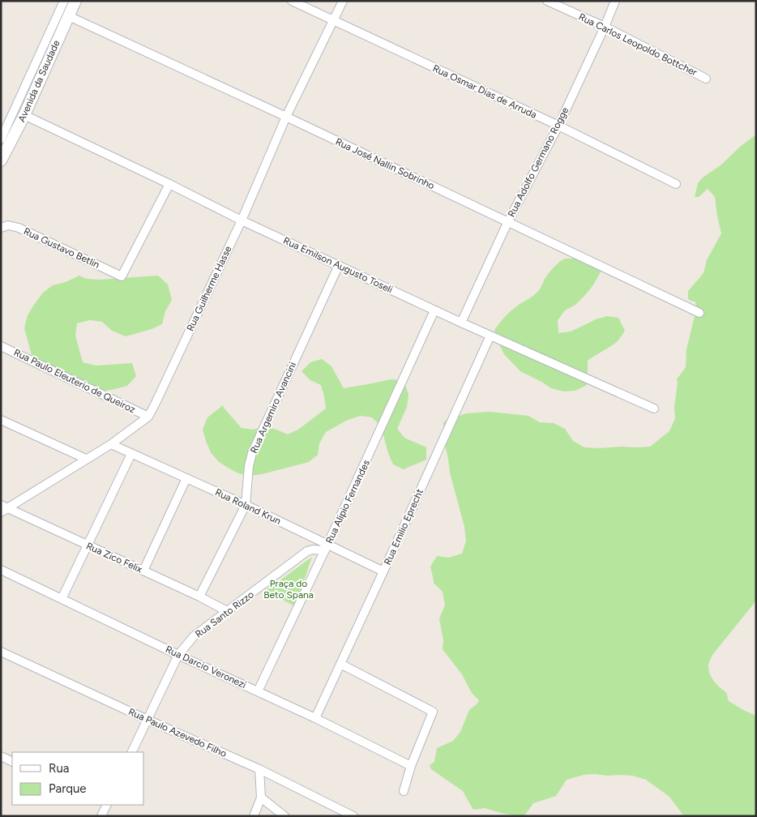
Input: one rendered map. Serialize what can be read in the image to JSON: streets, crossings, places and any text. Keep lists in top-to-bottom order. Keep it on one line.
{"streets":{"street":["Rua Carlos Leopoldo Bottcher","Avenida da Saudade","Rua Osmar Dias de Arruda","Rua Adolfo Germano Rogge","Rua José Nallin Sobrinho","Rua Gustavo Betlin","Rua Emilson Augusto Toseli","Rua Guilherme Hasse","Rua Paulo Eleuterio de Queiroz","Rua Argemiro Avancini","Rua Alipio Fernandes","Rua Roland Krun","Rua Emilio Eprecht","Rua Zico Felix","Rua Santo Rizzo","Rua Darcio Veronezi","Rua Paulo Azevedo Filho"]},"crossings":[["Rua Carlos Leopoldo Bottcher","Rua Adolfo Germano Rogge"],["Avenida da Saudade","Rua José Nallin Sobrinho"],["Avenida da Saudade","Rua Emilson Augusto Toseli"],["Rua Osmar Dias de Arruda","Rua Adolfo Germano Rogge"],["Rua Osmar Dias de Arruda","Rua Guilherme Hasse"],["Rua Adolfo Germano Rogge","Rua José Nallin Sobrinho"],["Rua Adolfo Germano Rogge","Rua Emilson Augusto Toseli"],["Rua José Nallin Sobrinho","Rua Guilherme Hasse"],["Rua Gustavo Betlin","Rua Emilson Augusto Toseli"],["Rua Emilson Augusto Toseli","Rua Guilherme Hasse"],["Rua Emilson Augusto Toseli","Rua Argemiro Avancini"],["Rua Emilson Augusto Toseli","Rua Alipio Fernandes"],["Rua Emilson Augusto Toseli","Rua Emilio Eprecht"],["Rua Guilherme Hasse","Rua Paulo Eleuterio de Queiroz"],["Rua Guilherme Hasse","Rua Roland Krun"],["Rua Guilherme Hasse","Rua Zico Felix"],["Rua Argemiro Avancini","Rua Roland Krun"],["Rua Argemiro Avancini","Rua Zico Felix"],["Rua Alipio Fernandes","Rua Roland Krun"],["Rua Alipio Fernandes","Rua Santo Rizzo"],["Rua Alipio Fernandes","Rua Darcio Veronezi"],["Rua Roland Krun","Rua Emilio Eprecht"],["Rua Roland Krun","Rua Santo Rizzo"],["Rua Emilio Eprecht","Rua Darcio Veronezi"],["Rua Zico Felix","Rua Santo Rizzo"],["Rua Santo Rizzo","Rua Darcio Veronezi"],["Rua Santo Rizzo","Rua Paulo Azevedo Filho"]],"parks":["Praça do Beto Spana"],"legend":["Rua","Parque"]}
